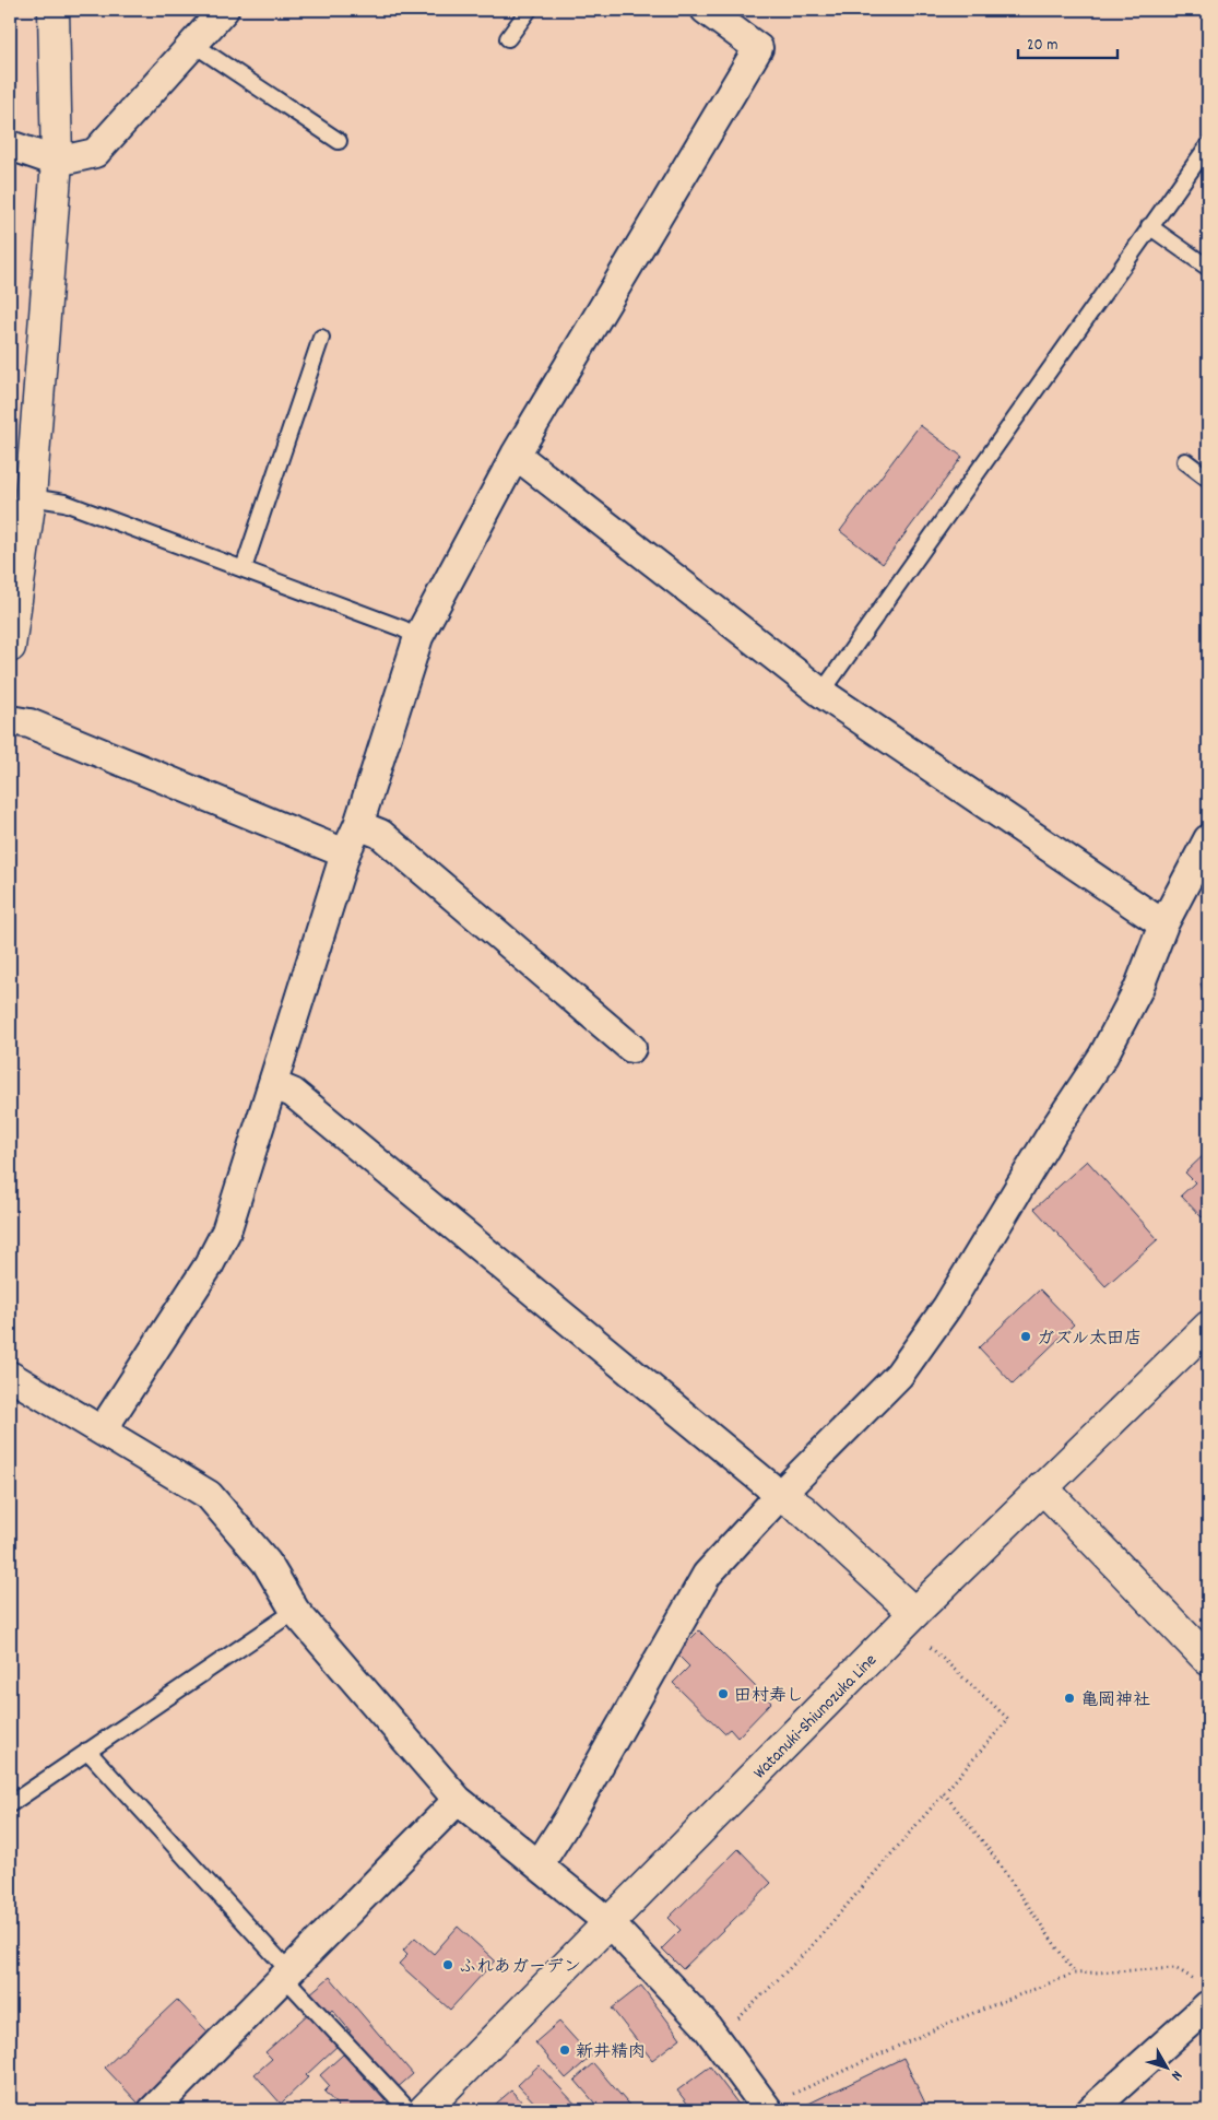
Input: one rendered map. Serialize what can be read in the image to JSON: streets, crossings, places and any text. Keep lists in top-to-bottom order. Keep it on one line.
{"streets":{"main road":["Watanuki-Shiunozuka Line"]},"places":["ガズル太田店","田村寿し","亀岡神社","ふれあガーデン","新井精肉"],"scale_bar":"20 m","north":"bottom right"}
